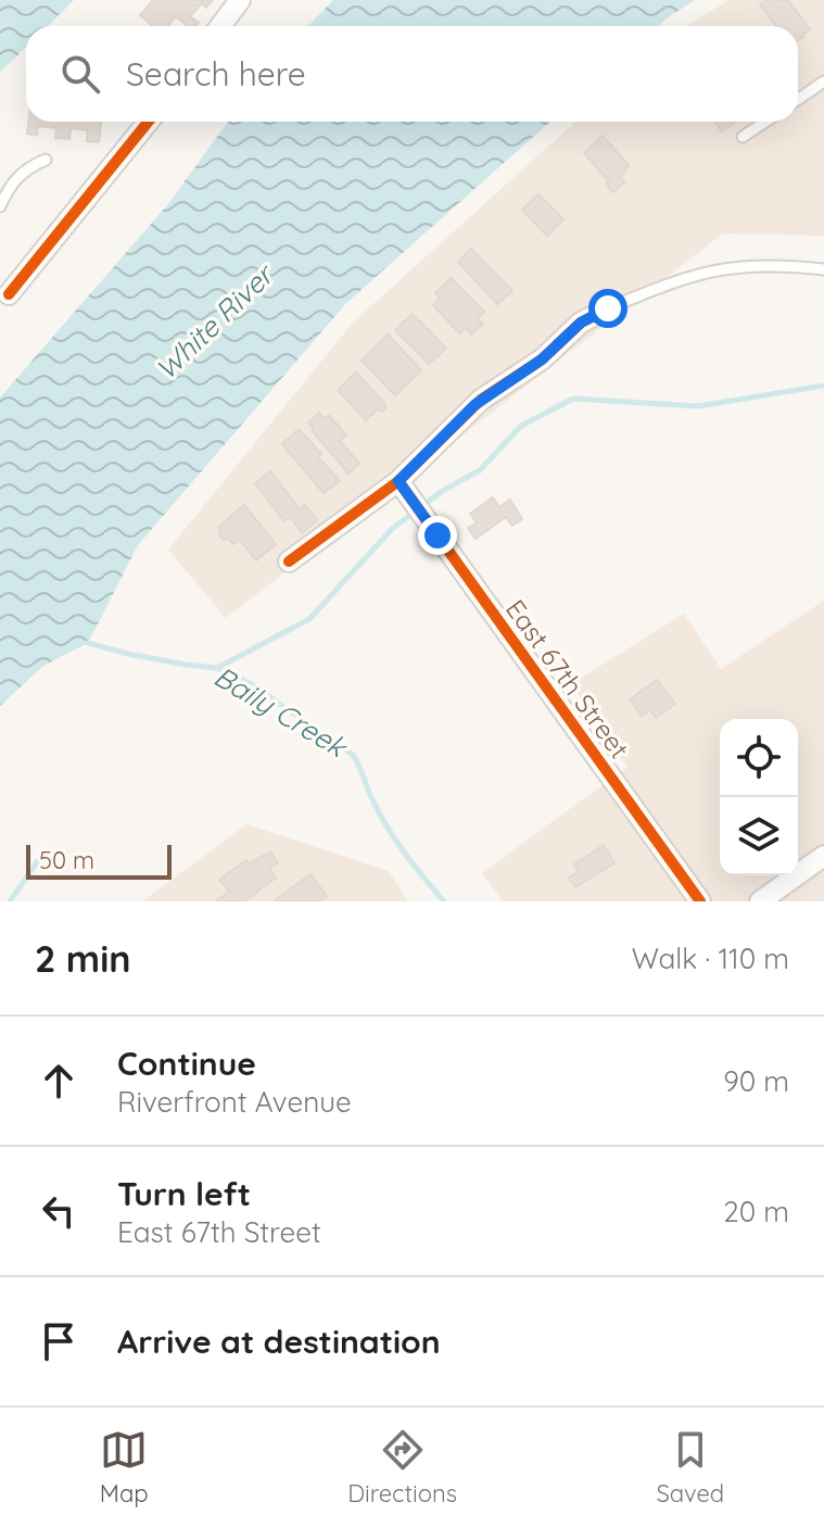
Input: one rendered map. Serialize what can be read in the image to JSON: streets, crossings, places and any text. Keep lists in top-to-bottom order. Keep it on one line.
{"streets":{"street":["East 67th Street"]},"water":["White River","Baily Creek"],"scale_bar":"50 m","page":{"search":"Search here","scale":"50 m","heading":["2 min","Walk · 110 m"],"list":[["Continue","Riverfront Avenue","90 m"],["Turn left","East 67th Street","20 m"],"Arrive at destination"],"nav":["Map","Directions","Saved"]}}
